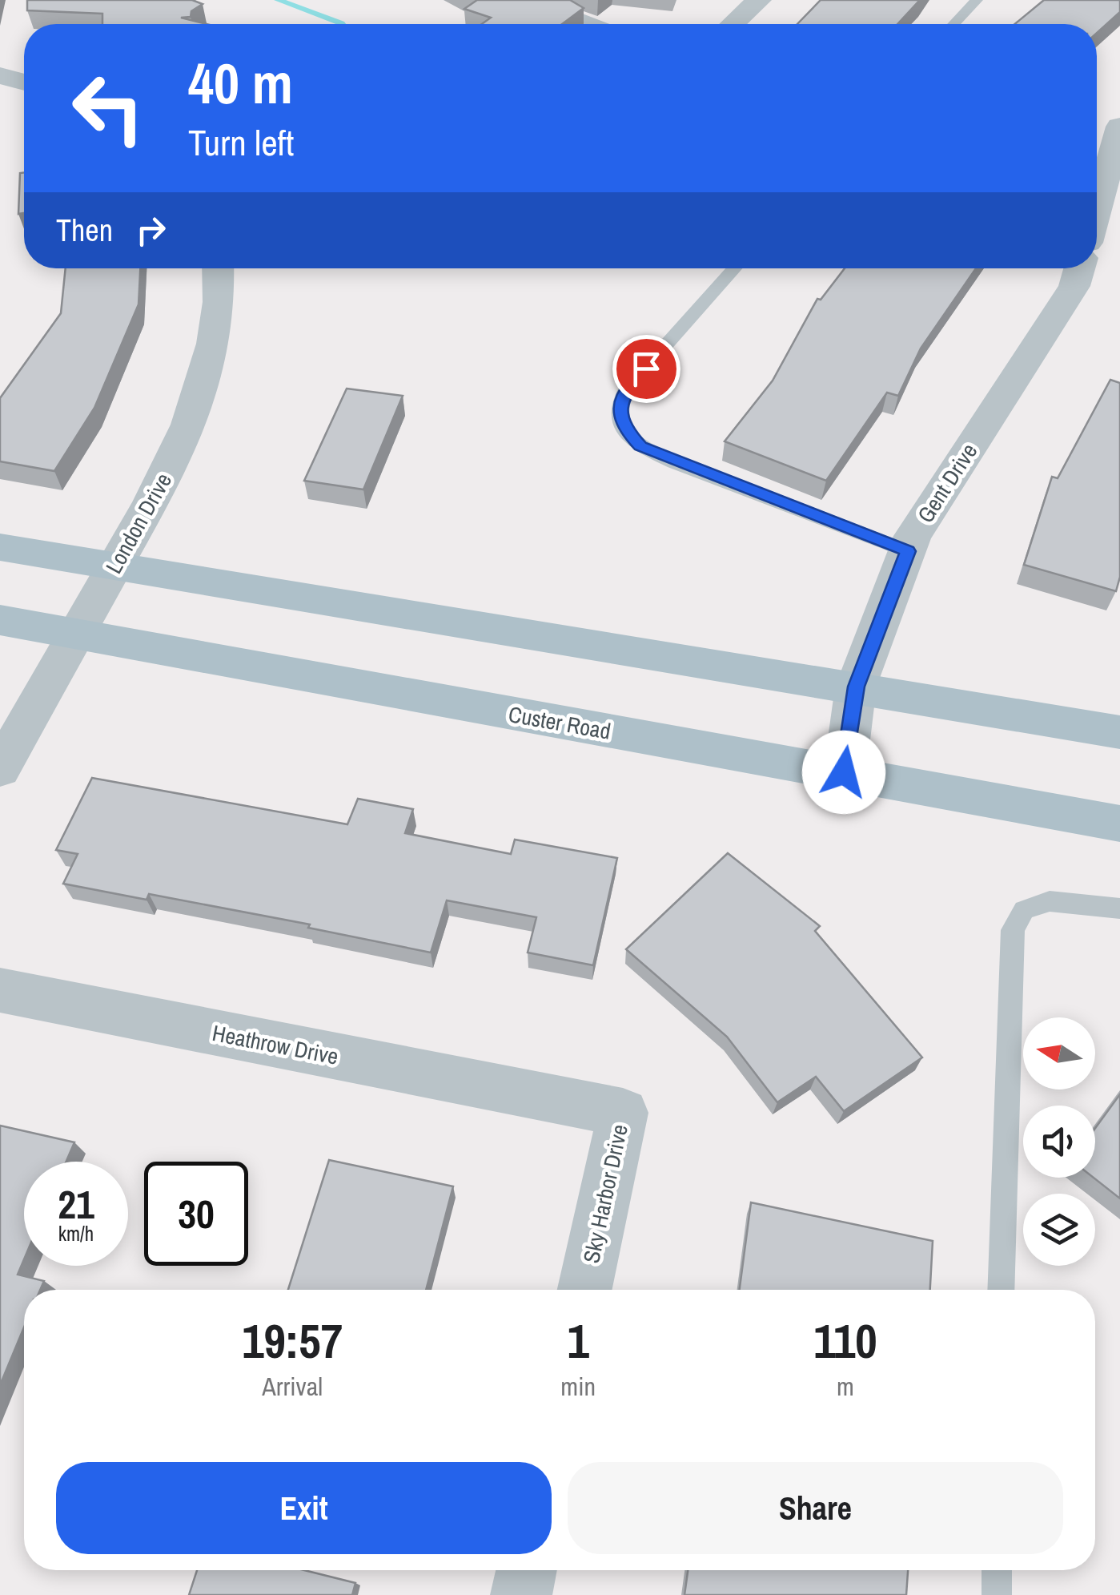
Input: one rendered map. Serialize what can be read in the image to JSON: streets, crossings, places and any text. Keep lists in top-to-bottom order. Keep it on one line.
{"streets":{"main road":["Custer Road"],"street":["Gent Drive","London Drive","Heathrow Drive","Sky Harbor Drive"]},"crossings":[["Gent Drive","Custer Road"],["London Drive","Custer Road"],["Heathrow Drive","Sky Harbor Drive"]],"north":"left","page":{"turn":["40 m","Turn left"],"then":"Then","speed":"21 km/h","limit":"30","eta":["19:57","Arrival","1","min","110","m"],"buttons":["Exit","Share"]}}
